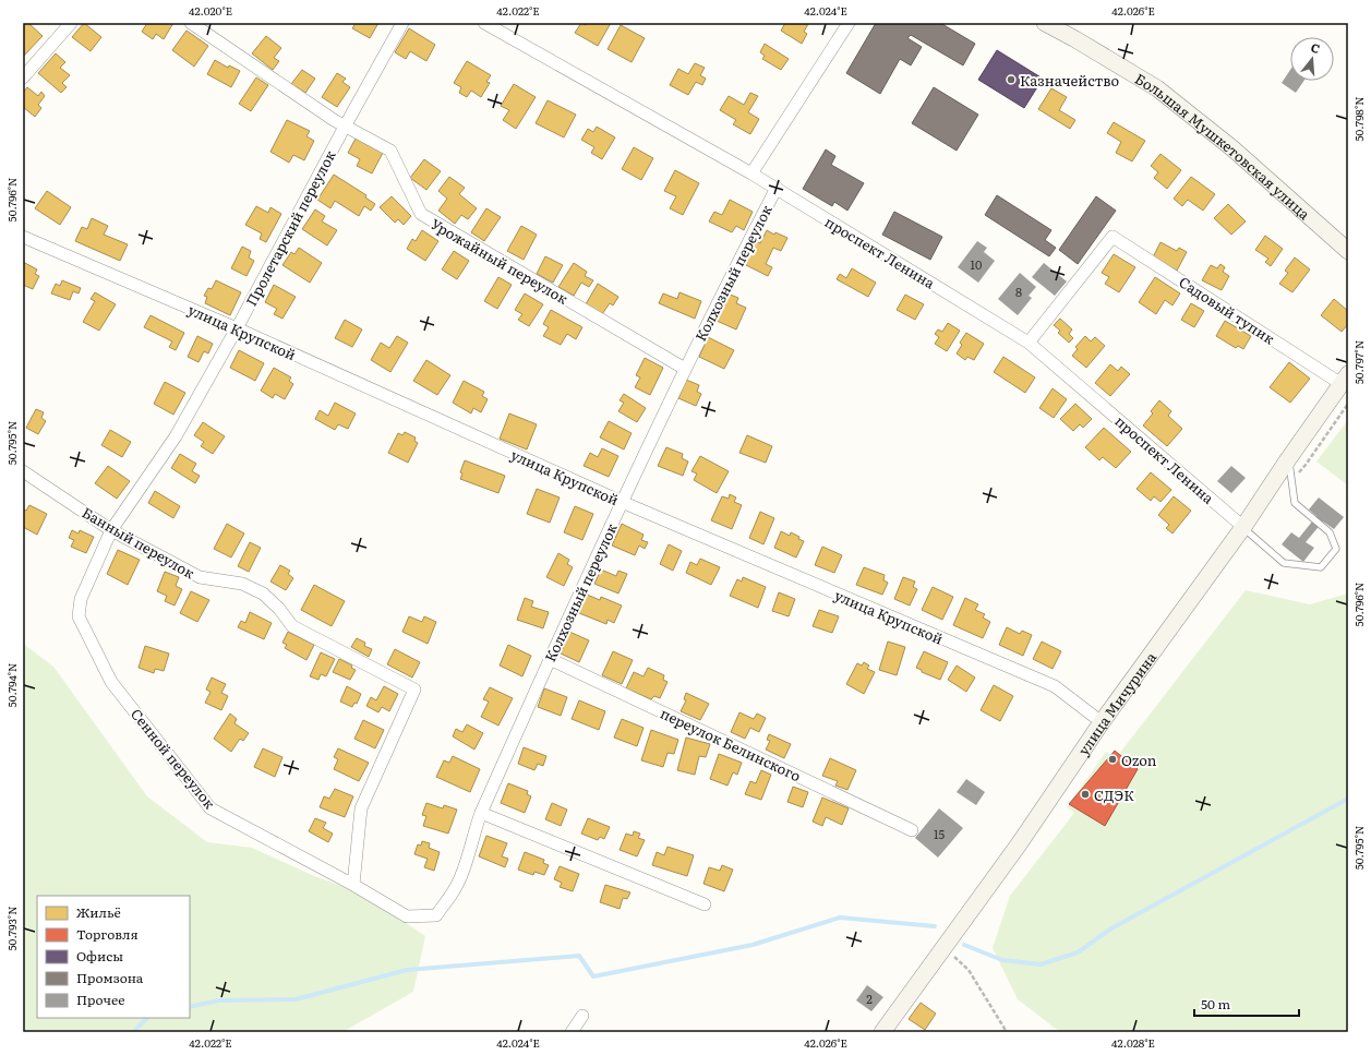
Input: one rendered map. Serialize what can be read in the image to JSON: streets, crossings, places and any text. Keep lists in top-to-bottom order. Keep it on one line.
{"streets":{"street":["Большая Мушкетовская улица","Пролетарский переулок","проспект Ленина","Урожайный переулок","Колхозный переулок","Садовый тупик","улица Крупской","Банный переулок","улица Мичурина","переулок Белинского","Сенной переулок"]},"crossings":[["Пролетарский переулок","Урожайный переулок"],["Пролетарский переулок","улица Крупской"],["Пролетарский переулок","Банный переулок"],["Пролетарский переулок","Сенной переулок"],["проспект Ленина","Колхозный переулок"],["проспект Ленина","Садовый тупик"],["проспект Ленина","улица Мичурина"],["Урожайный переулок","Колхозный переулок"],["Колхозный переулок","улица Крупской"],["Колхозный переулок","переулок Белинского"],["Колхозный переулок","Сенной переулок"],["Садовый тупик","улица Мичурина"],["улица Крупской","улица Мичурина"],["Банный переулок","Сенной переулок"]],"places":["Казначейство","Ozon","СДЭК"],"house_numbers":["10","8","15","2"],"legend":["Жильё","Торговля","Офисы","Промзона","Прочее"],"scale_bar":"50 m","north":"top","coordinates":["42.020°E","42.022°E","42.024°E","42.026°E","50.798°N","50.796°N","50.797°N","50.795°N","50.794°N","50.793°N","42.028°E"]}
